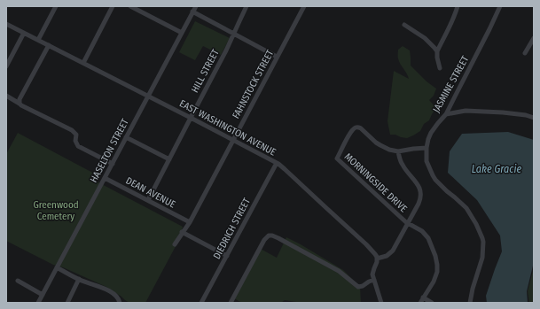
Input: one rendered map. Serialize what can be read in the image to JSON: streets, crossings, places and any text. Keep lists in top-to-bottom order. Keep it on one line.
{"streets":{"street":["HILL STREET","FAHNSTOCK STREET","JASMINE STREET","EAST WASHINGTON AVENUE","HASELTON STREET","MORNINGSIDE DRIVE","DEAN AVENUE","DIEDRICH STREET"]},"crossings":[["HILL STREET","EAST WASHINGTON AVENUE"],["HILL STREET","DEAN AVENUE"],["FAHNSTOCK STREET","EAST WASHINGTON AVENUE"],["FAHNSTOCK STREET","DEAN AVENUE"],["EAST WASHINGTON AVENUE","HASELTON STREET"],["EAST WASHINGTON AVENUE","DIEDRICH STREET"],["HASELTON STREET","DEAN AVENUE"]],"water":["Lake Gracie"],"parks":["Greenwood Cemetery"]}
